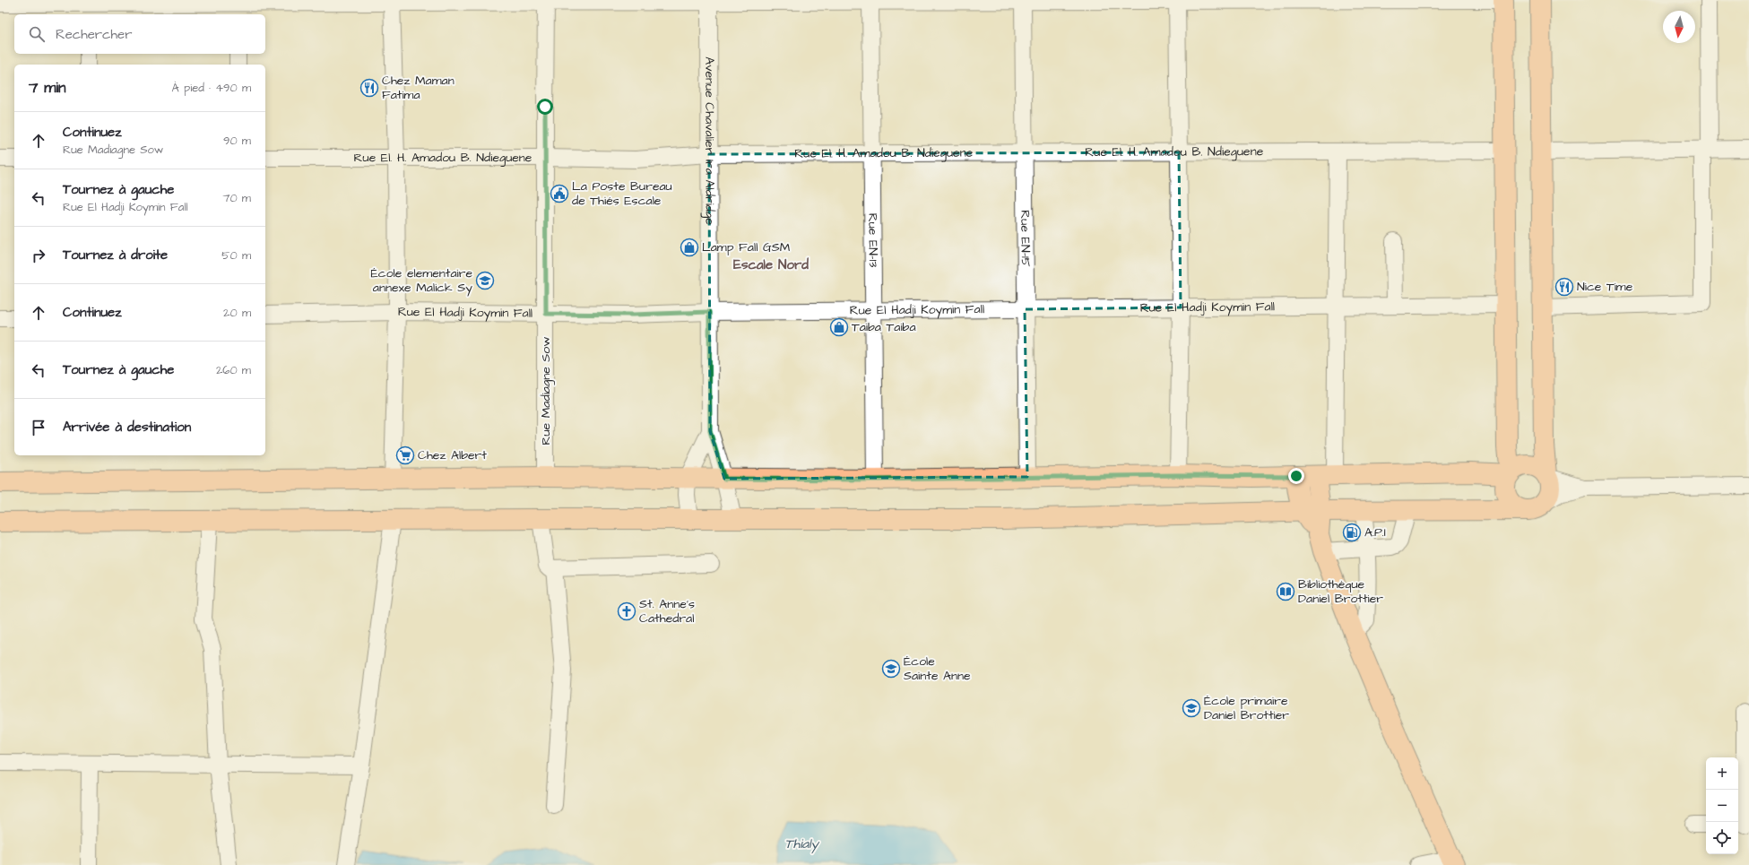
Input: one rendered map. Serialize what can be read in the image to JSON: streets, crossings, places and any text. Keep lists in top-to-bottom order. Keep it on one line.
{"streets":{"street":["Avenue Chavalier Ira Aldridge","Rue El. H. Amadou B. Ndieguene","Rue EN-15","Rue EN-13","Rue El Hadji Koymin Fall","Rue Madiagne Sow"]},"crossings":[["Avenue Chavalier Ira Aldridge","Rue El. H. Amadou B. Ndieguene"],["Avenue Chavalier Ira Aldridge","Rue El Hadji Koymin Fall"],["Rue El. H. Amadou B. Ndieguene","Rue EN-15"],["Rue El. H. Amadou B. Ndieguene","Rue EN-13"],["Rue El. H. Amadou B. Ndieguene","Rue Madiagne Sow"],["Rue EN-15","Rue El Hadji Koymin Fall"],["Rue EN-13","Rue El Hadji Koymin Fall"],["Rue El Hadji Koymin Fall","Rue Madiagne Sow"]],"districts":["Escale Nord"],"water":["Thialy"],"places":{"restaurant":["Chez Maman Fatima","Nice Time"],"public building":["La Poste Bureau de Thiés Escale"],"shop":["Lamp Fall GSM","Taiba Taiba"],"school or university":["École elementaire annexe Malick Sy","École Sainte Anne","École primaire Daniel Brottier"],"supermarket":["Chez Albert"],"fuel station":["A.P.I"],"library":["Bibliothèque Daniel Brottier"],"church":["St. Anne's Cathedral"]},"north":"bottom","page":{"search":"Rechercher","heading":["7 min","À pied · 490 m"],"list":[["Continuez","Rue Madiagne Sow","90 m"],["Tournez à gauche","Rue El Hadji Koymin Fall","70 m"],["Tournez à droite","50 m"],["Continuez","20 m"],["Tournez à gauche","260 m"],"Arrivée à destination"],"map_buttons":["+","−"]}}
